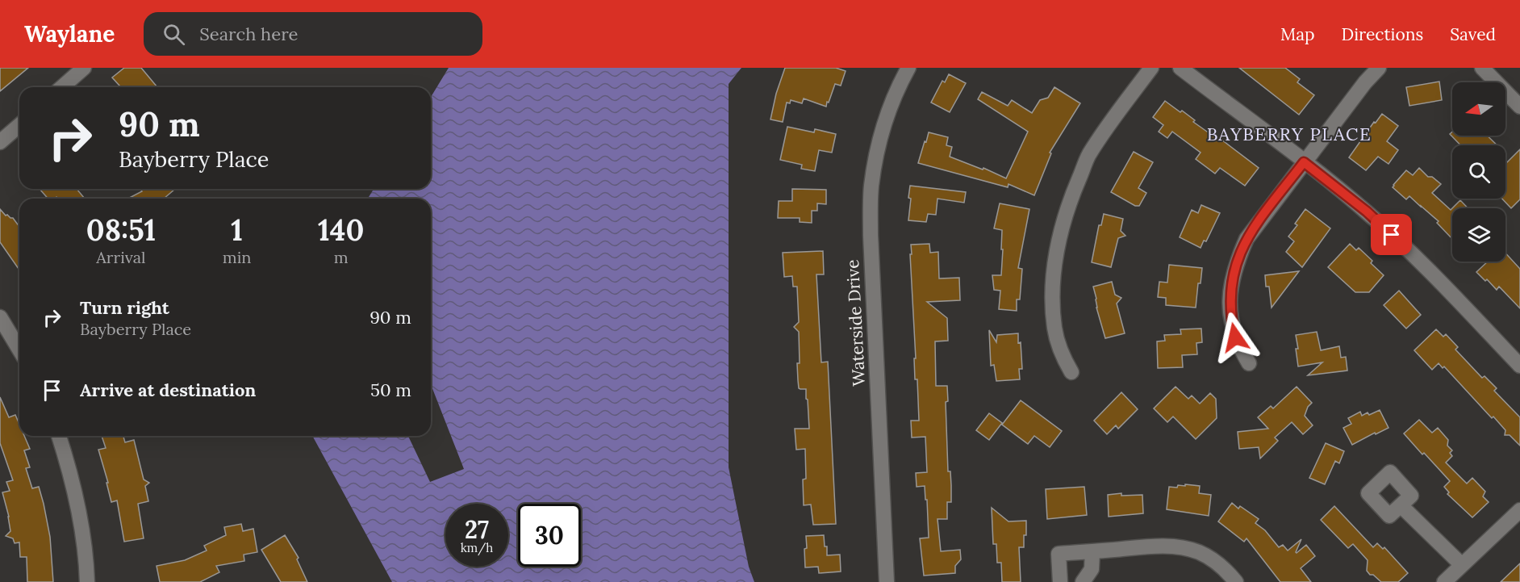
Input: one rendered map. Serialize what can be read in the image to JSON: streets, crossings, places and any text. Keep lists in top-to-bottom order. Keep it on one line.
{"streets":{"street":["Waterside Drive"]},"districts":["BAYBERRY PLACE"],"north":"left","page":{"header":"Waylane","search":"Search here","nav":["Map","Directions","Saved"],"turn":["90 m","Bayberry Place"],"eta":["08:51","Arrival","1","min","140","m"],"list":[{"name":"Turn right","note":"Bayberry Place","value":"90 m"},{"name":"Arrive at destination","value":"50 m"}],"speed":"27 km/h","limit":"30"}}
